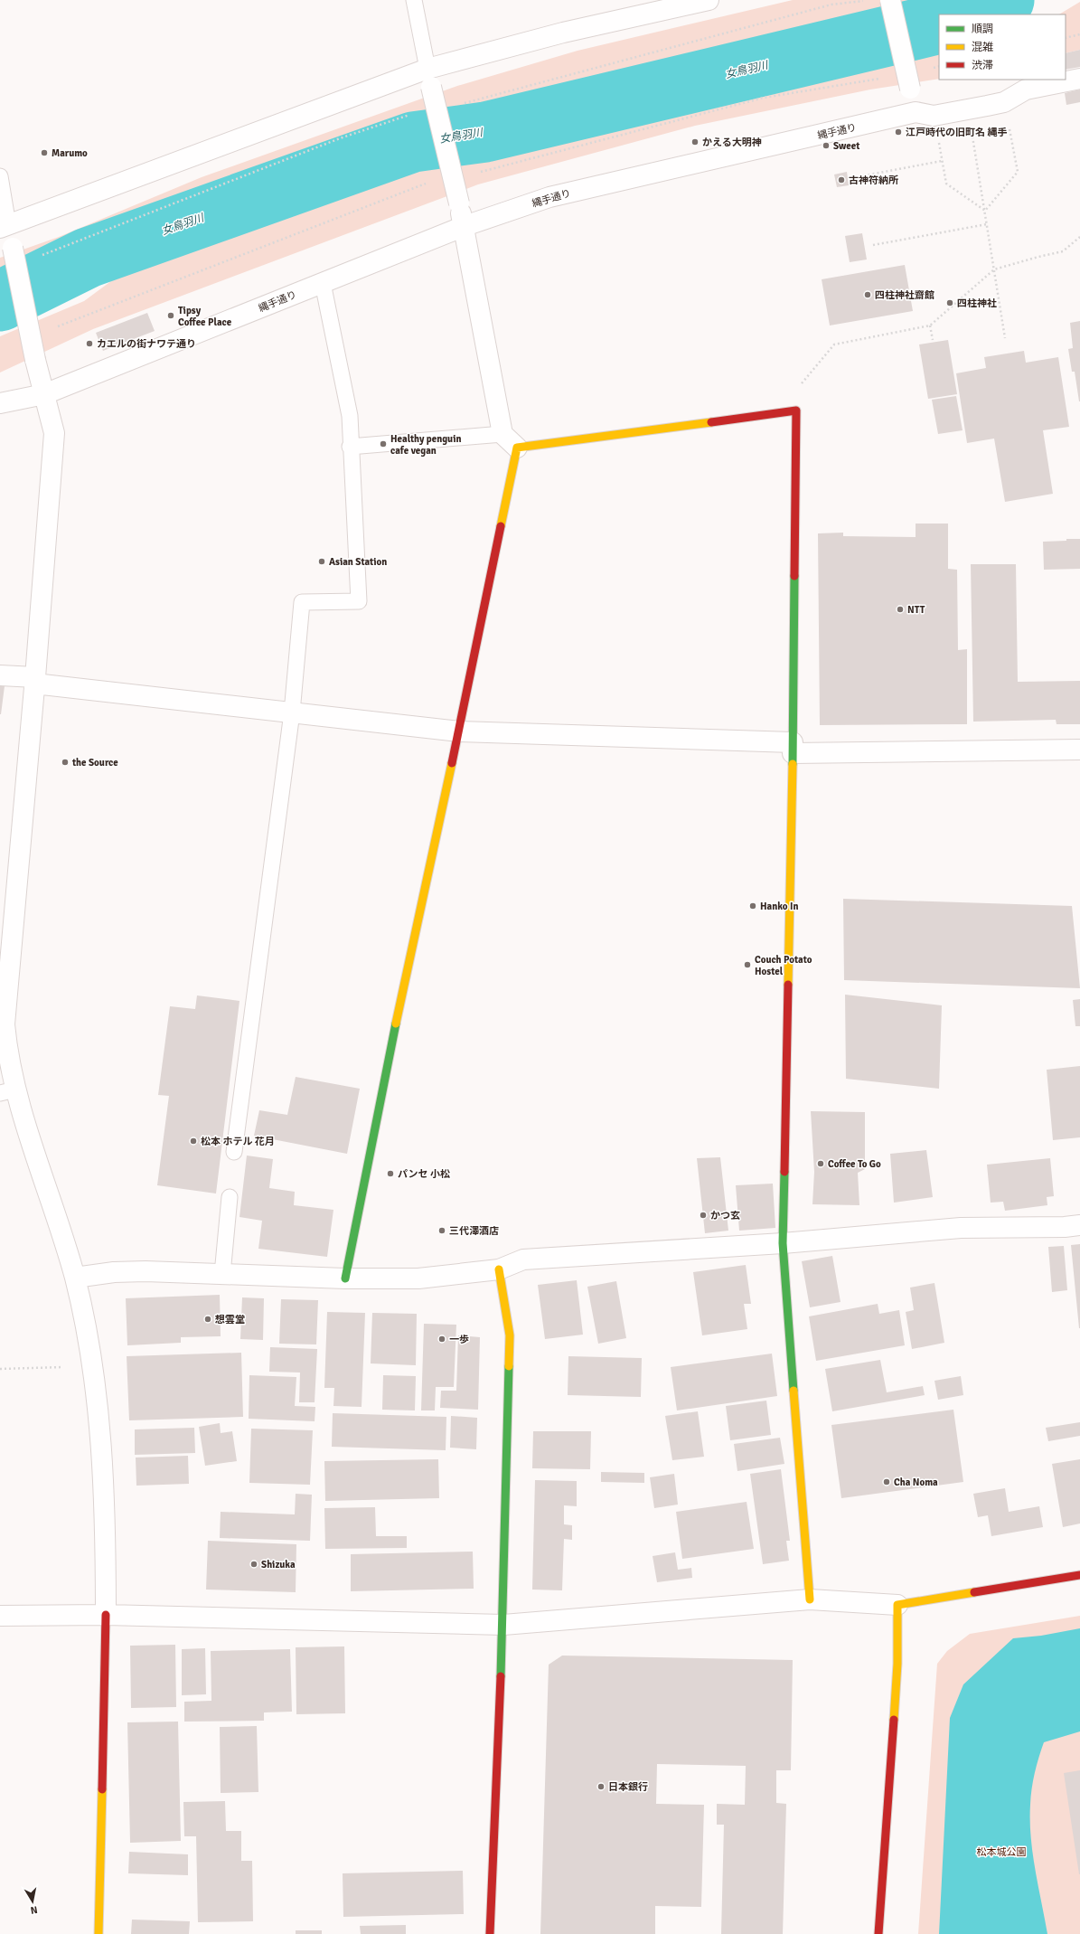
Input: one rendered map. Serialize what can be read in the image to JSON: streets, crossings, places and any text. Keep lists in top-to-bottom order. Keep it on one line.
{"streets":{"street":["縄手通り"]},"water":["女鳥羽川"],"parks":["松本城公園"],"places":["江戸時代の旧町名 縄手","かえる大明神","Sweet","Marumo","古神符納所","四柱神社齋館","四柱神社","Tipsy Coffee Place","カエルの街ナワテ通り","Healthy penguin cafe vegan","Asian Station","NTT","the Source","Hanko In","Couch Potato Hostel","松本 ホテル 花月","Coffee To Go","パンセ 小松","かつ玄","三代澤酒店","想雲堂","一歩","Cha Noma","Shizuka","日本銀行"],"legend":["順調","混雑","渋滞"],"north":"bottom"}
